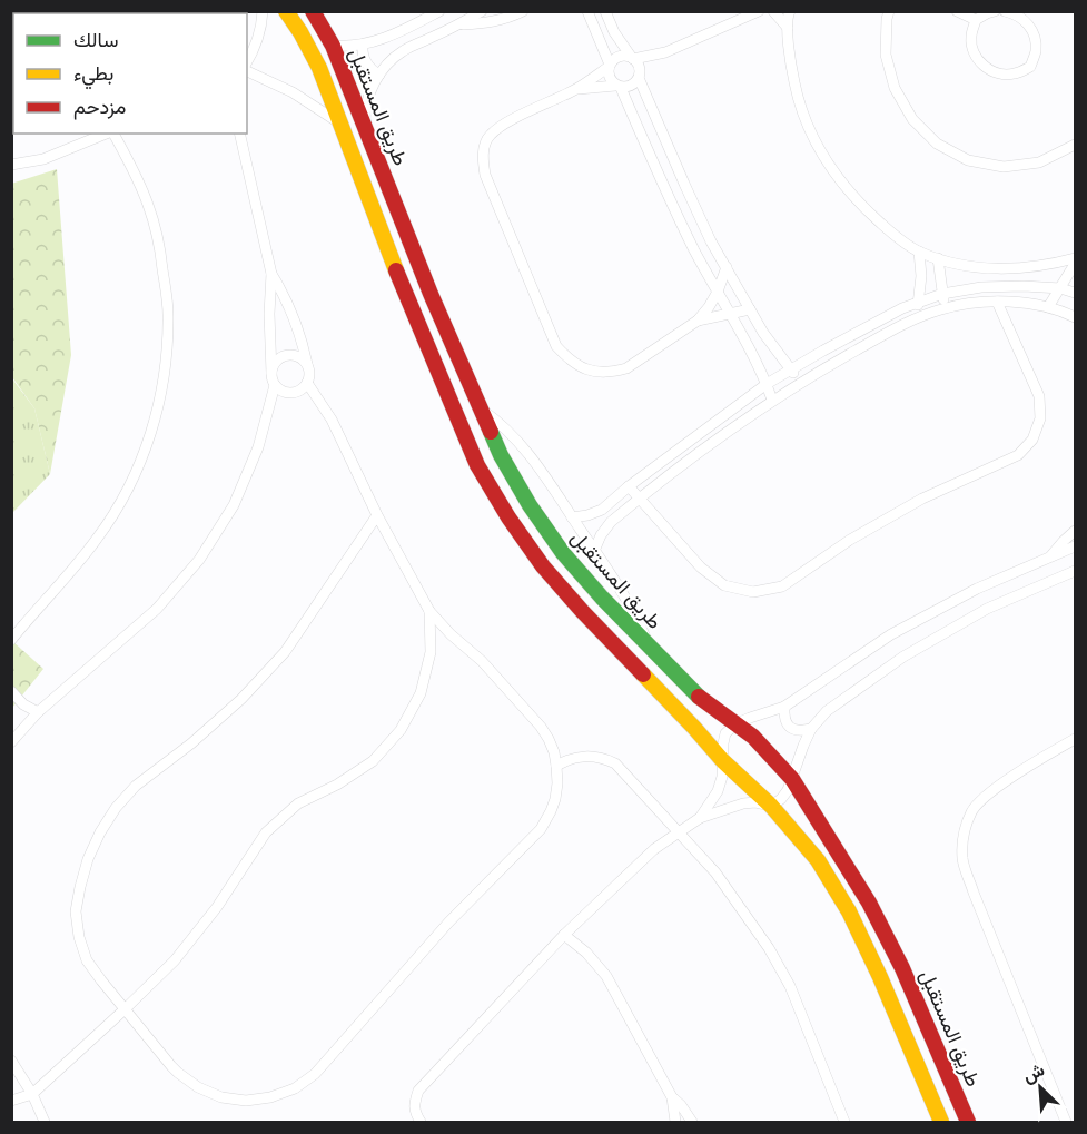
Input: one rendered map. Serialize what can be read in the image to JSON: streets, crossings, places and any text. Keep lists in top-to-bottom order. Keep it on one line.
{"streets":{"main road":["طريق المستقبل"]},"legend":["سالك","بطيء","مزدحم"],"north":"top left"}
